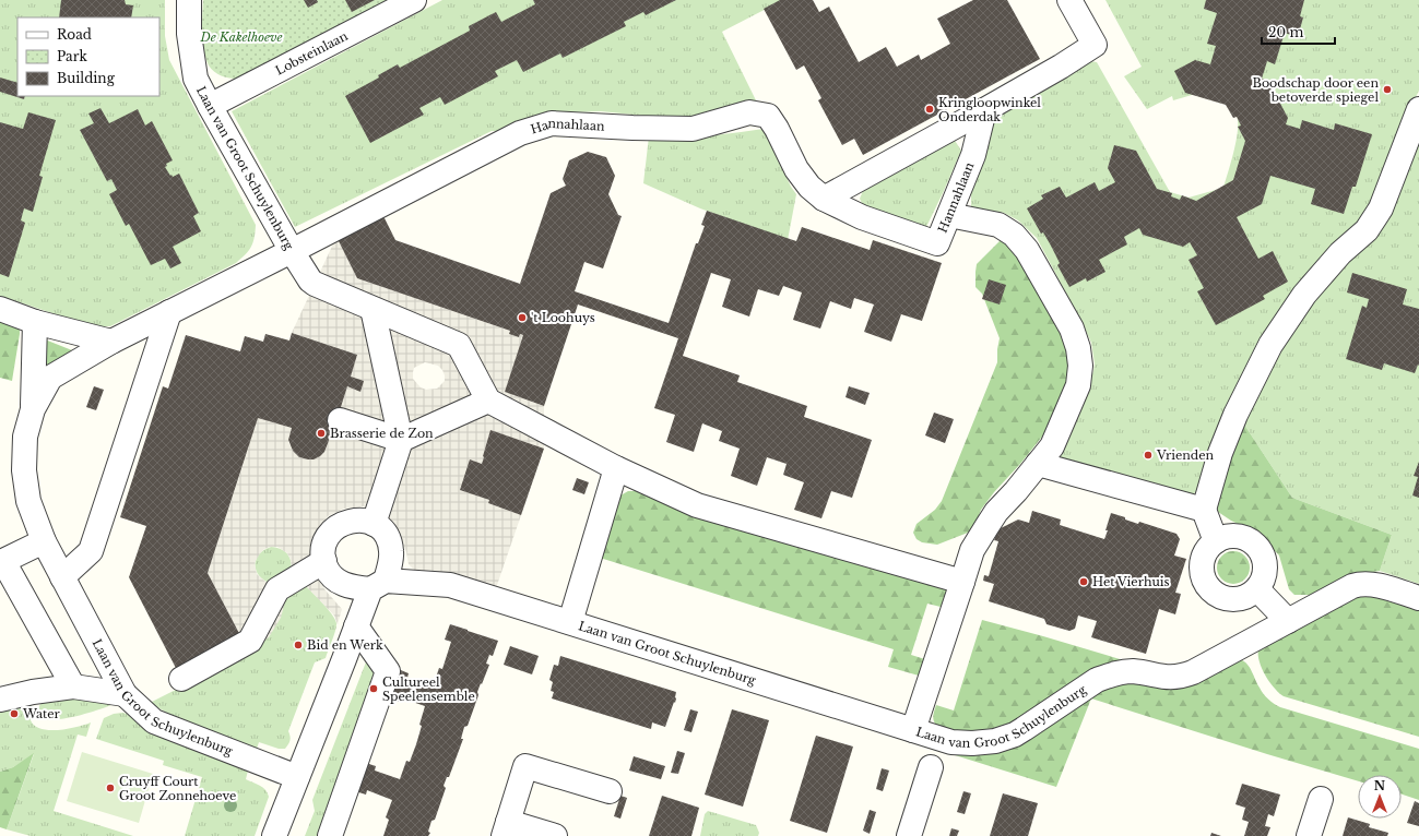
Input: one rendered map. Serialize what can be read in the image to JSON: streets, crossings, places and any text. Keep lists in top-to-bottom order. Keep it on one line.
{"streets":{"street":["Lobsteinlaan","Hannahlaan","Laan van Groot Schuylenburg"]},"crossings":[["Lobsteinlaan","Laan van Groot Schuylenburg"],["Hannahlaan","Laan van Groot Schuylenburg"]],"parks":["De Kakelhoeve"],"places":["Boodschap door een betoverde spiegel","Kringloopwinkel Onderdak","'t Loohuys","Brasserie de Zon","Vrienden","Het Vierhuis","Bid en Werk","Cultureel Speelensemble","Water","Cruyff Court Groot Zonnehoeve"],"legend":["Road","Park","Building"],"scale_bar":"20 m","north":"top"}
